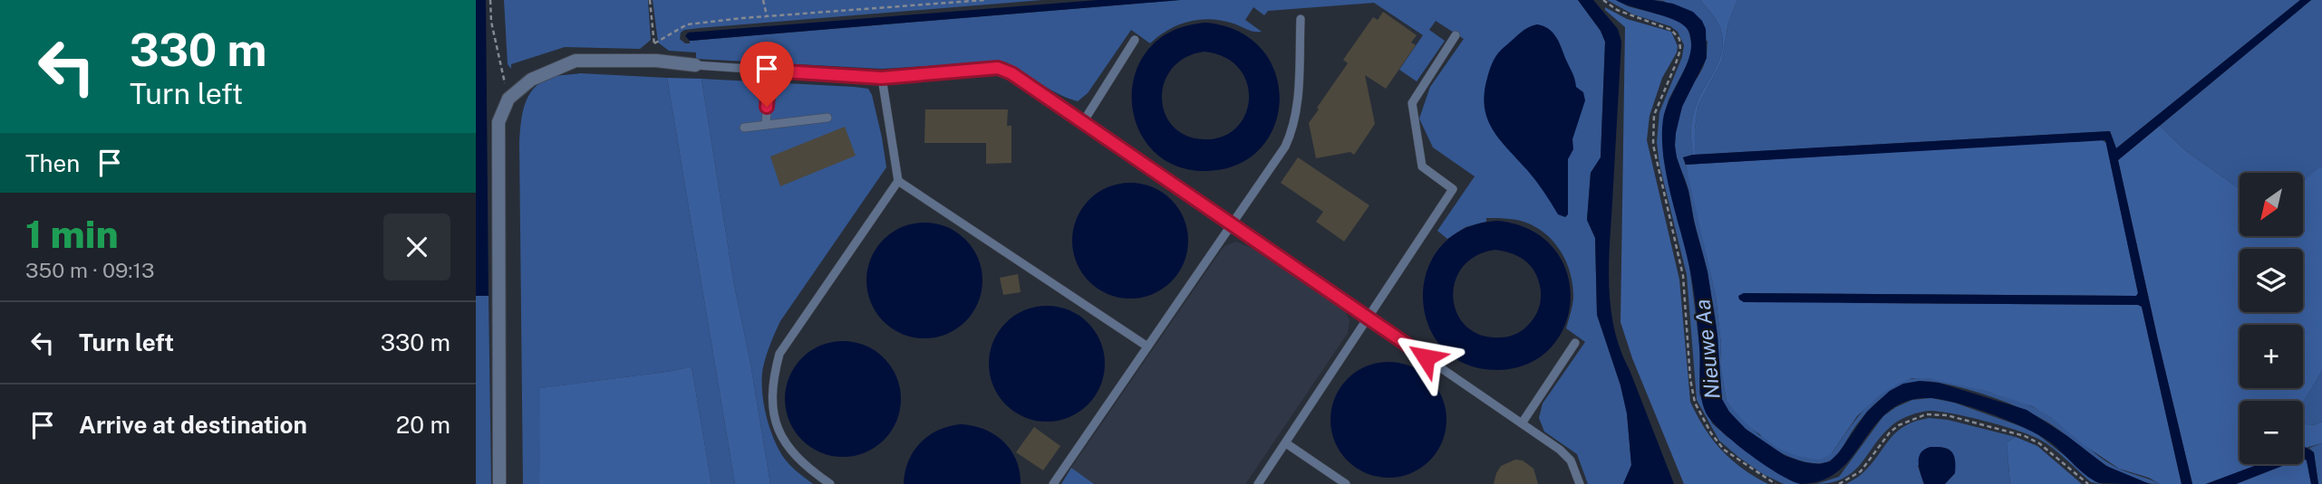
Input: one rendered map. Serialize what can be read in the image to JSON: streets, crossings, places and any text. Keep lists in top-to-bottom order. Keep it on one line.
{"water":["Nieuwe Aa"],"north":"bottom left","page":{"turn":["330 m","Turn left"],"then":"Then","map_buttons":["+","−"],"heading":["1 min","350 m · 09:13"],"list":[{"name":"Turn left","value":"330 m"},{"name":"Arrive at destination","value":"20 m"}]}}
